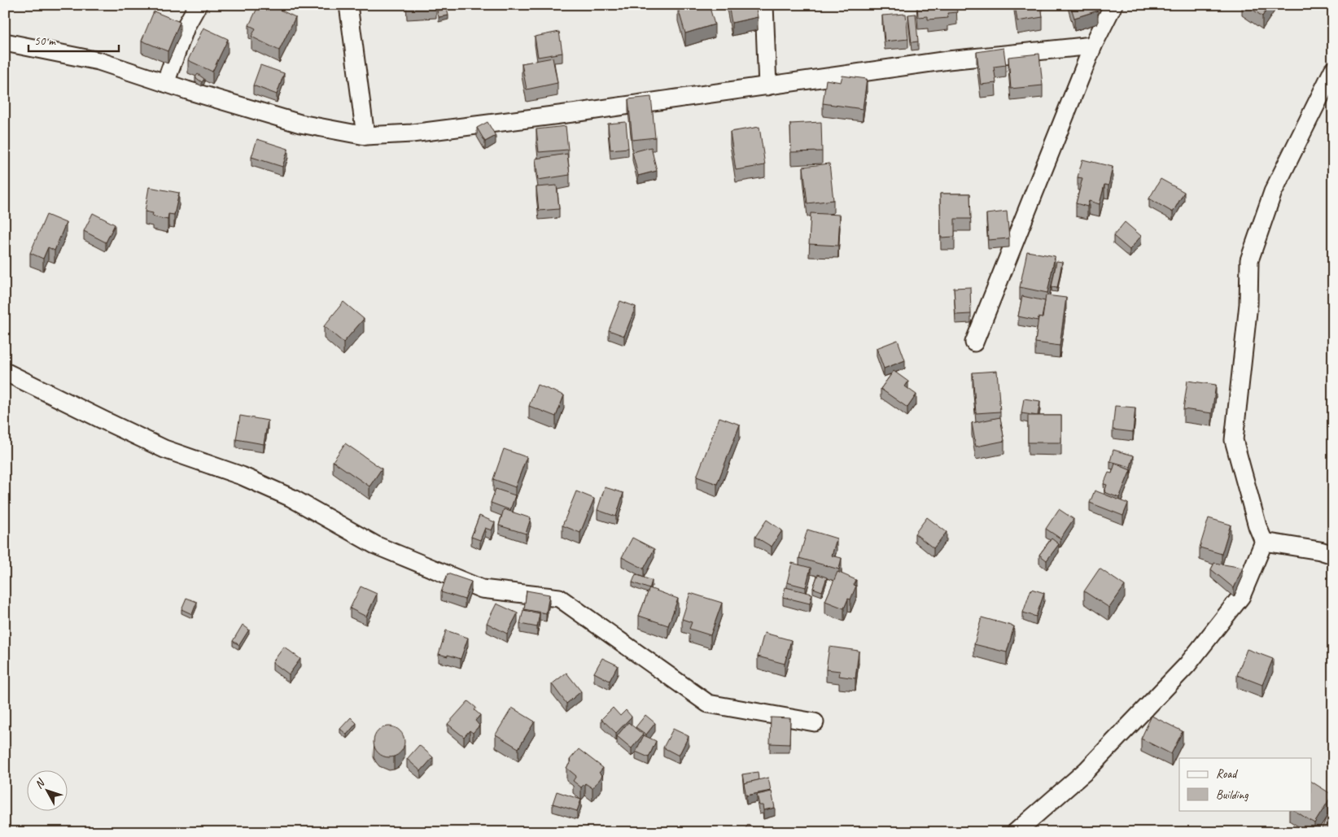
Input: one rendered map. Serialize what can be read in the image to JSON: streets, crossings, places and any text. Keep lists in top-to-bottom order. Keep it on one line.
{"legend":["Road","Building"],"scale_bar":"50 m","north":"top left"}
